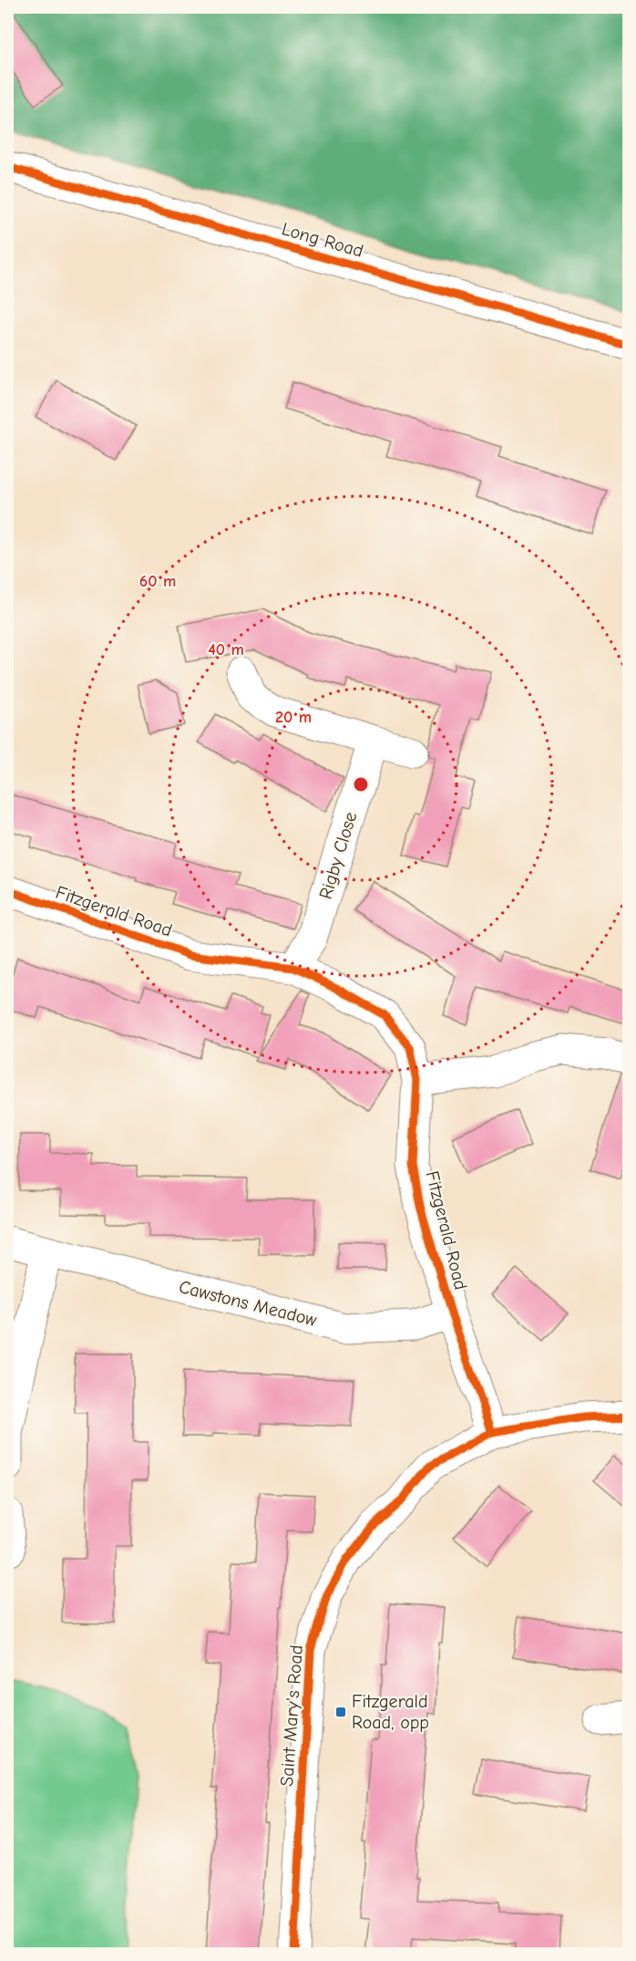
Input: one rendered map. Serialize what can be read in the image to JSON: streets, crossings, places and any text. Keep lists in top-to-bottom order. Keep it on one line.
{"streets":{"street":["Long Road","Rigby Close","Fitzgerald Road","Cawstons Meadow","Saint Mary's Road"]},"crossings":[["Rigby Close","Fitzgerald Road"],["Fitzgerald Road","Cawstons Meadow"],["Fitzgerald Road","Saint Mary's Road"]],"places":{"transit":["Fitzgerald Road, opp"]},"rings":["60 m","40 m","20 m"]}
